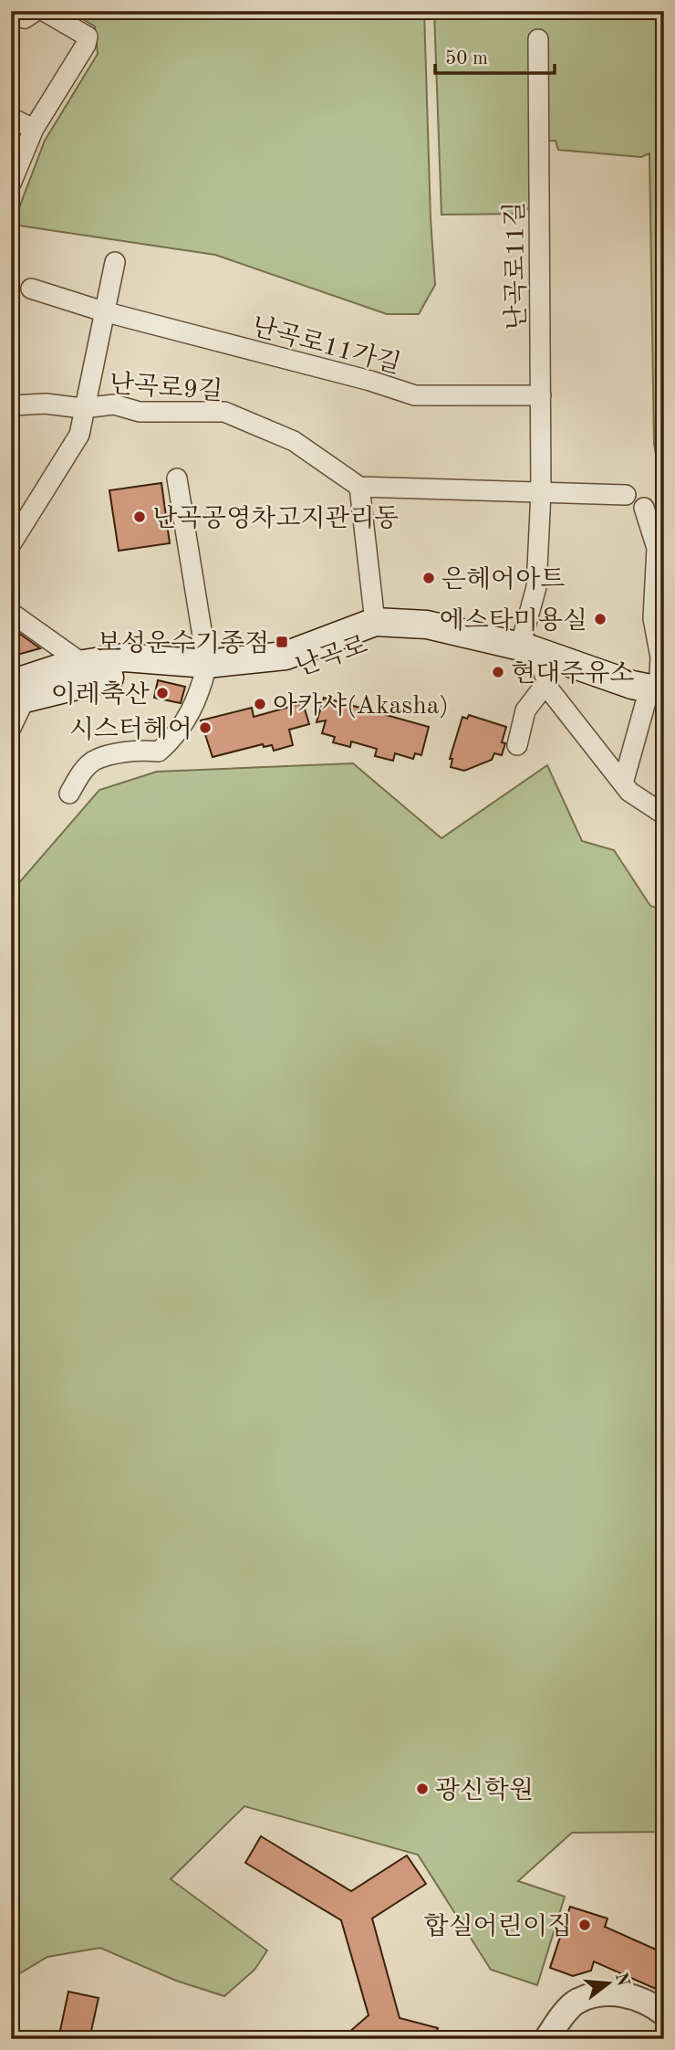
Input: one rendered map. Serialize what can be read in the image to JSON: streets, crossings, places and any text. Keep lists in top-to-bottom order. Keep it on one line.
{"streets":{"main road":["난곡로"],"street":["난곡로11길","난곡로11가길","난곡로9길"]},"crossings":[["난곡로11길","난곡로11가길"],["난곡로11길","난곡로"],["난곡로11가길","난곡로9길"]],"places":{"other":["난곡공영차고지관리동","은헤어아트","에스타미용실","현대주유소","이레축산","아카샤(Akasha)","시스터헤어","광신학원","합실어린이집"],"transit":["보성운수기종점"]},"scale_bar":"50 m","north":"right"}
